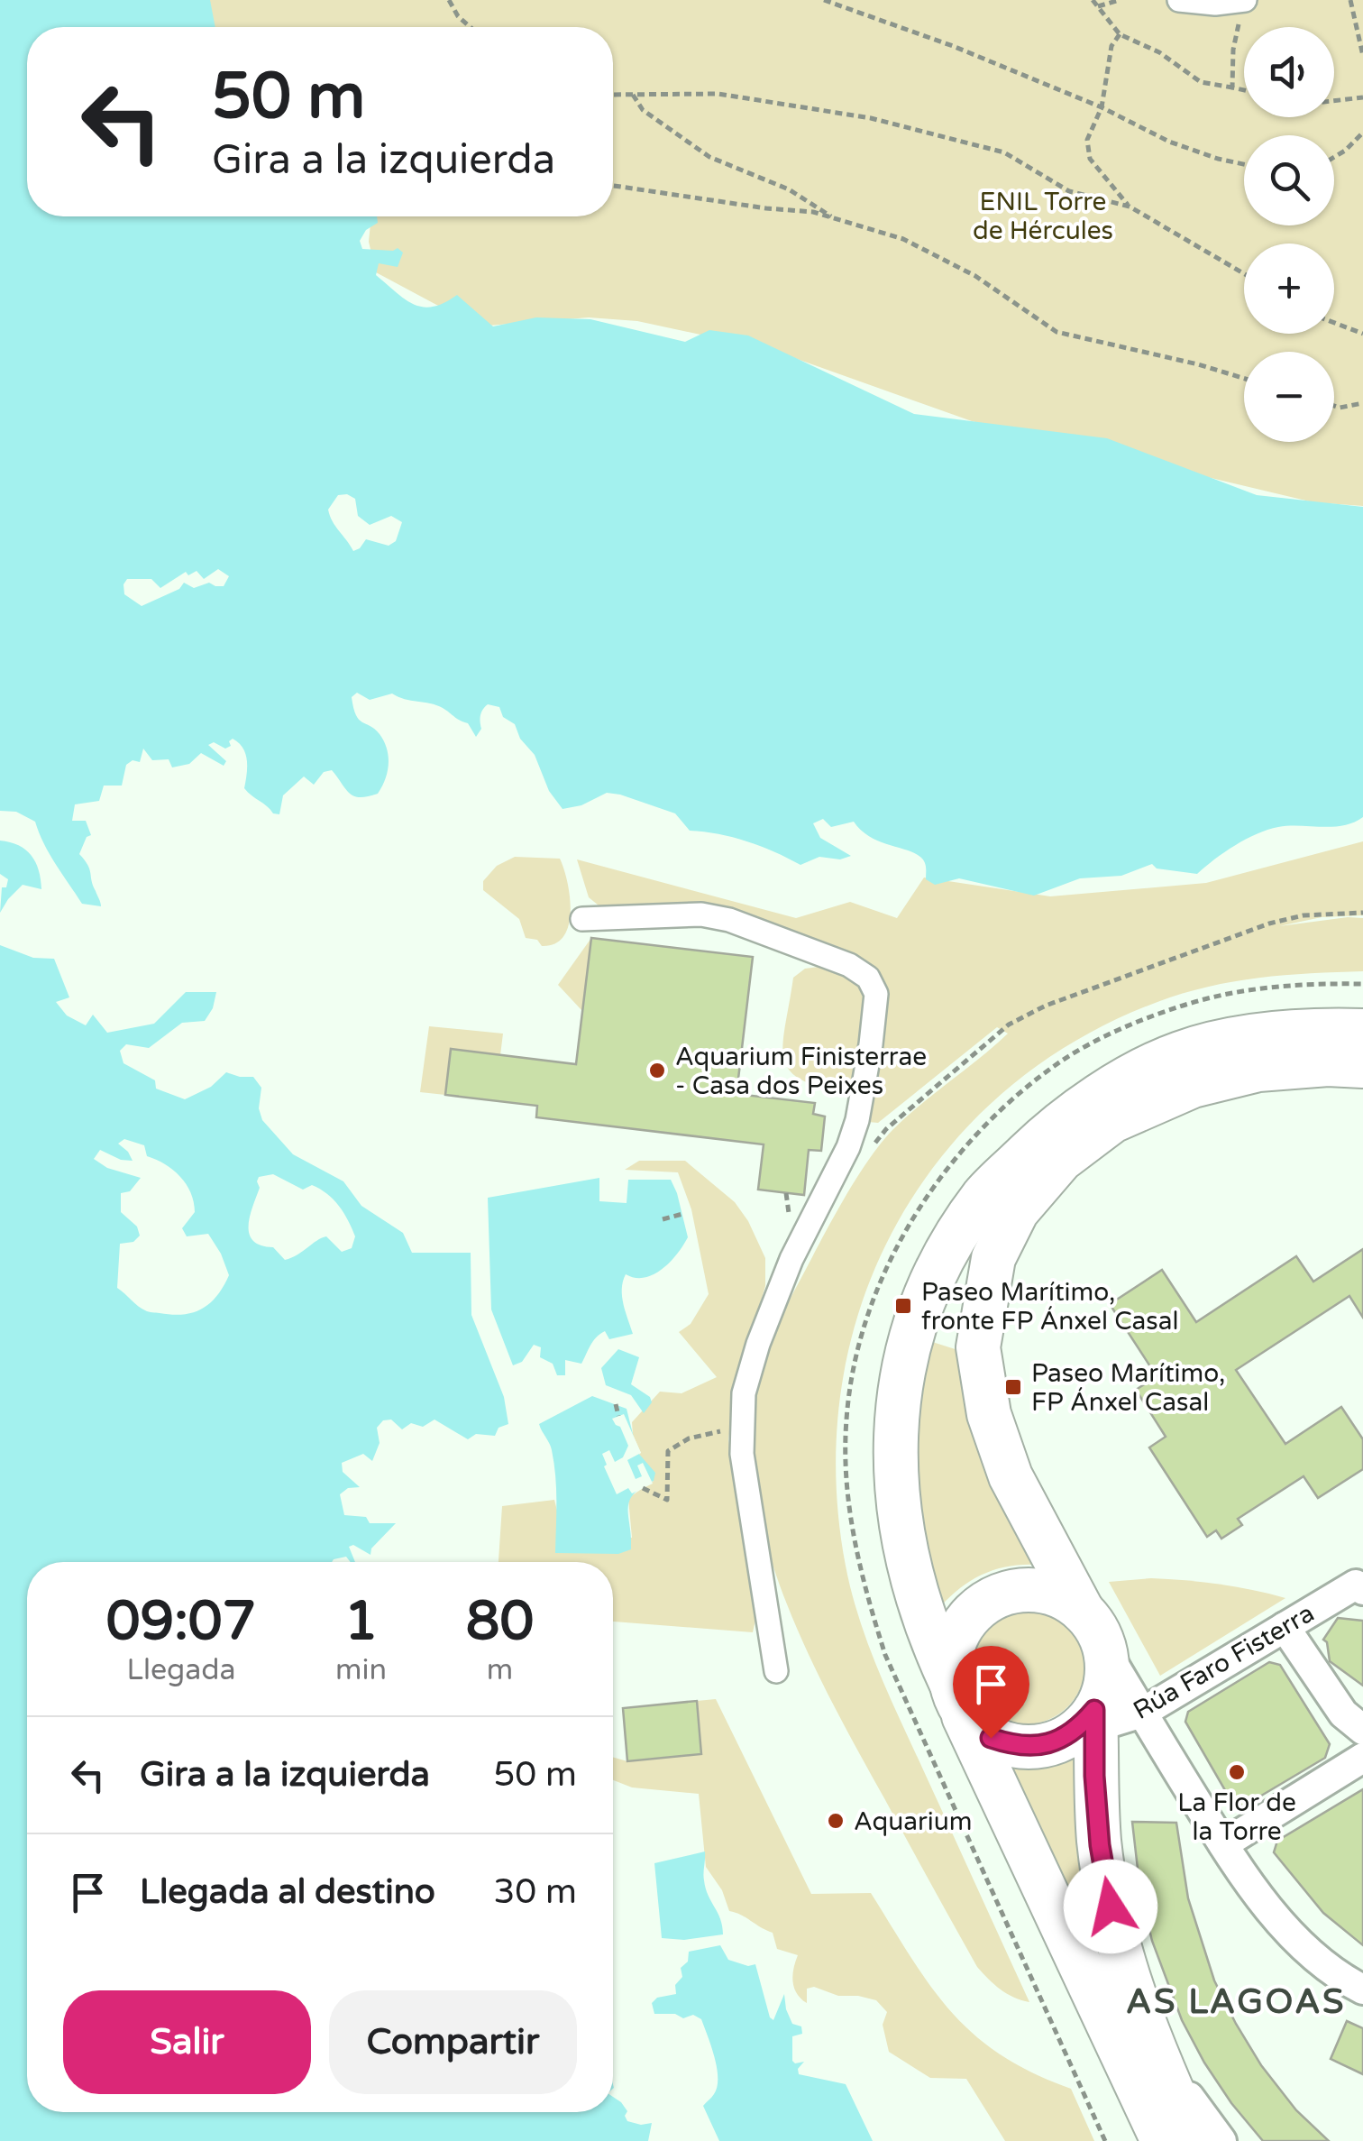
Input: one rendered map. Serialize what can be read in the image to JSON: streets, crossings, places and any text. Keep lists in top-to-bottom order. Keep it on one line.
{"streets":{"street":["Rúa Faro Fisterra"]},"districts":["AS LAGOAS"],"parks":["ENIL Torre de Hércules"],"places":{"other":["Aquarium Finisterrae - Casa dos Peixes","La Flor de la Torre","Aquarium"],"transit":["Paseo Marítimo, fronte FP Ánxel Casal","Paseo Marítimo, FP Ánxel Casal"]},"page":{"map_buttons":["+","−"],"turn":["50 m","Gira a la izquierda"],"eta":["09:07","Llegada","1","min","80","m"],"list":[{"name":"Gira a la izquierda","value":"50 m"},{"name":"Llegada al destino","value":"30 m"}],"buttons":["Salir","Compartir"]}}
